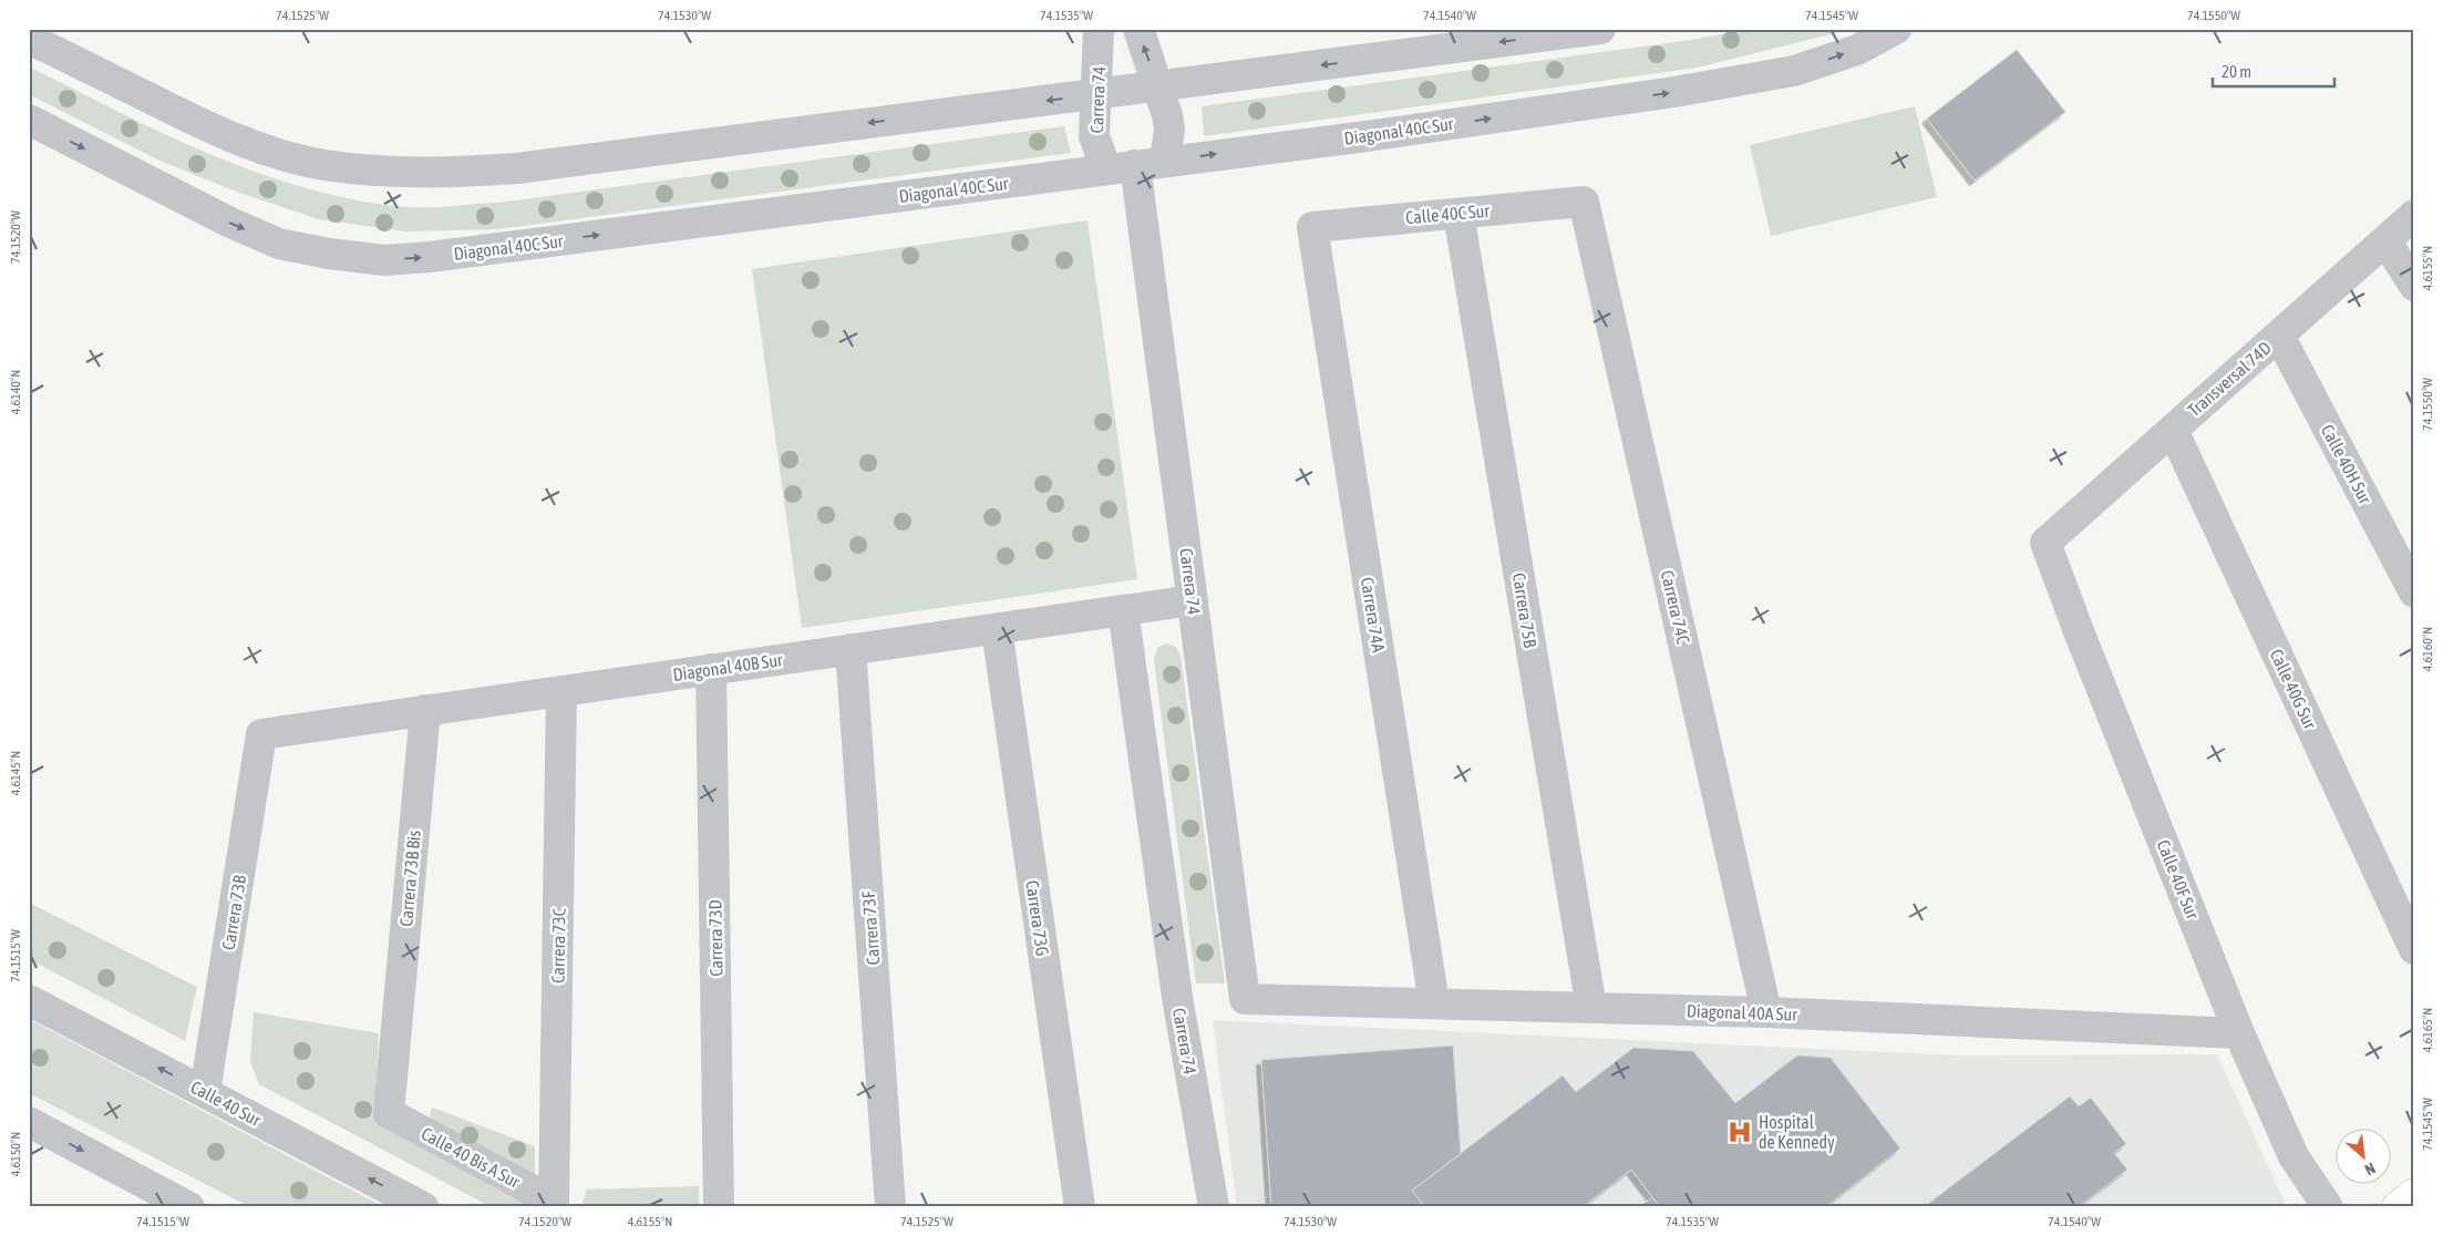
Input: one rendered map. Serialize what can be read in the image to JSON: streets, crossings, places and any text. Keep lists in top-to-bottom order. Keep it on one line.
{"streets":{"street":["Carrera 74","Diagonal 40C Sur","Calle 40C Sur","Transversal 74D","Calle 40H Sur","Carrera 74C","Carrera 75B","Carrera 74A","Diagonal 40B Sur","Calle 40G Sur","Carrera 73B Bis","Calle 40F Sur","Carrera 73B","Carrera 73G","Carrera 73F","Carrera 73D","Carrera 73C","Diagonal 40A Sur","Calle 40 Sur","Calle 40 Bis A Sur"]},"crossings":[["Carrera 74","Diagonal 40C Sur"],["Carrera 74","Diagonal 40B Sur"],["Carrera 74","Diagonal 40A Sur"],["Calle 40C Sur","Carrera 74C"],["Calle 40C Sur","Carrera 75B"],["Calle 40C Sur","Carrera 74A"],["Transversal 74D","Calle 40H Sur"],["Transversal 74D","Calle 40G Sur"],["Transversal 74D","Calle 40F Sur"],["Carrera 74C","Diagonal 40A Sur"],["Carrera 75B","Diagonal 40A Sur"],["Carrera 74A","Diagonal 40A Sur"],["Diagonal 40B Sur","Carrera 73B Bis"],["Diagonal 40B Sur","Carrera 73B"],["Diagonal 40B Sur","Carrera 73G"],["Diagonal 40B Sur","Carrera 73F"],["Diagonal 40B Sur","Carrera 73D"],["Diagonal 40B Sur","Carrera 73C"],["Carrera 73B Bis","Calle 40 Bis A Sur"],["Calle 40F Sur","Diagonal 40A Sur"],["Carrera 73B","Calle 40 Sur"],["Carrera 73C","Calle 40 Bis A Sur"]],"places":{"hospital":["Hospital de Kennedy"]},"scale_bar":"20 m","north":"bottom right","coordinates":["74.1525°W","74.1530°W","74.1535°W","74.1540°W","74.1545°W","74.1550°W","74.1520°W","4.6155°N","4.6140°N","4.6160°N","4.6145°N","74.1515°W","4.6165°N","4.6150°N"]}
